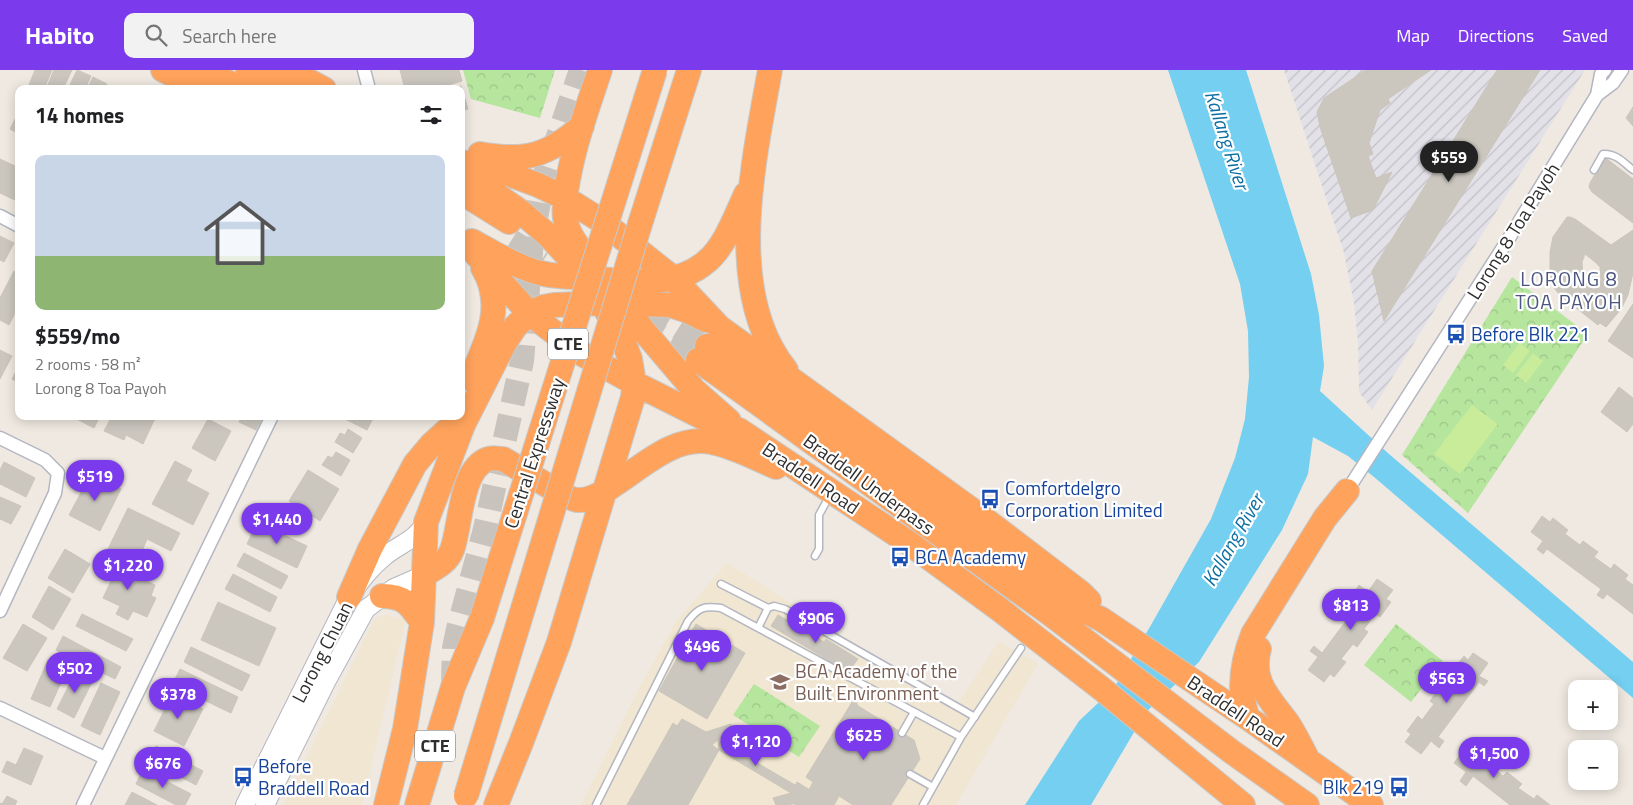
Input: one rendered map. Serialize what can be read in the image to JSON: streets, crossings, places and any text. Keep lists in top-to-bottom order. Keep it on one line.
{"streets":{"highway":["CTE","Central Expressway","Braddell Road","Braddell Underpass"],"main road":["Lorong Chuan"],"street":["Lorong 8 Toa Payoh"]},"crossings":[["Braddell Road","Braddell Underpass"]],"districts":["LORONG 8 TOA PAYOH"],"water":["Kallang River"],"places":{"bus stop":["Before Blk 221","Comfortdelgro Corporation Limited","BCA Academy","Before Braddell Road","Blk 219"],"school or university":["BCA Academy of the Built Environment"]},"page":{"header":"Habito","search":"Search here","nav":["Map","Directions","Saved"],"heading":"14 homes","price":["$559","$519","$1,440","$1,220","$813","$906","$496","$502","$563","$378","$625","$1,120","$1,500","$676"],"list":[{"name":"$559/mo","note":"2 rooms · 58 m² · Lorong 8 Toa Payoh"}],"map_buttons":["+","−"]}}
